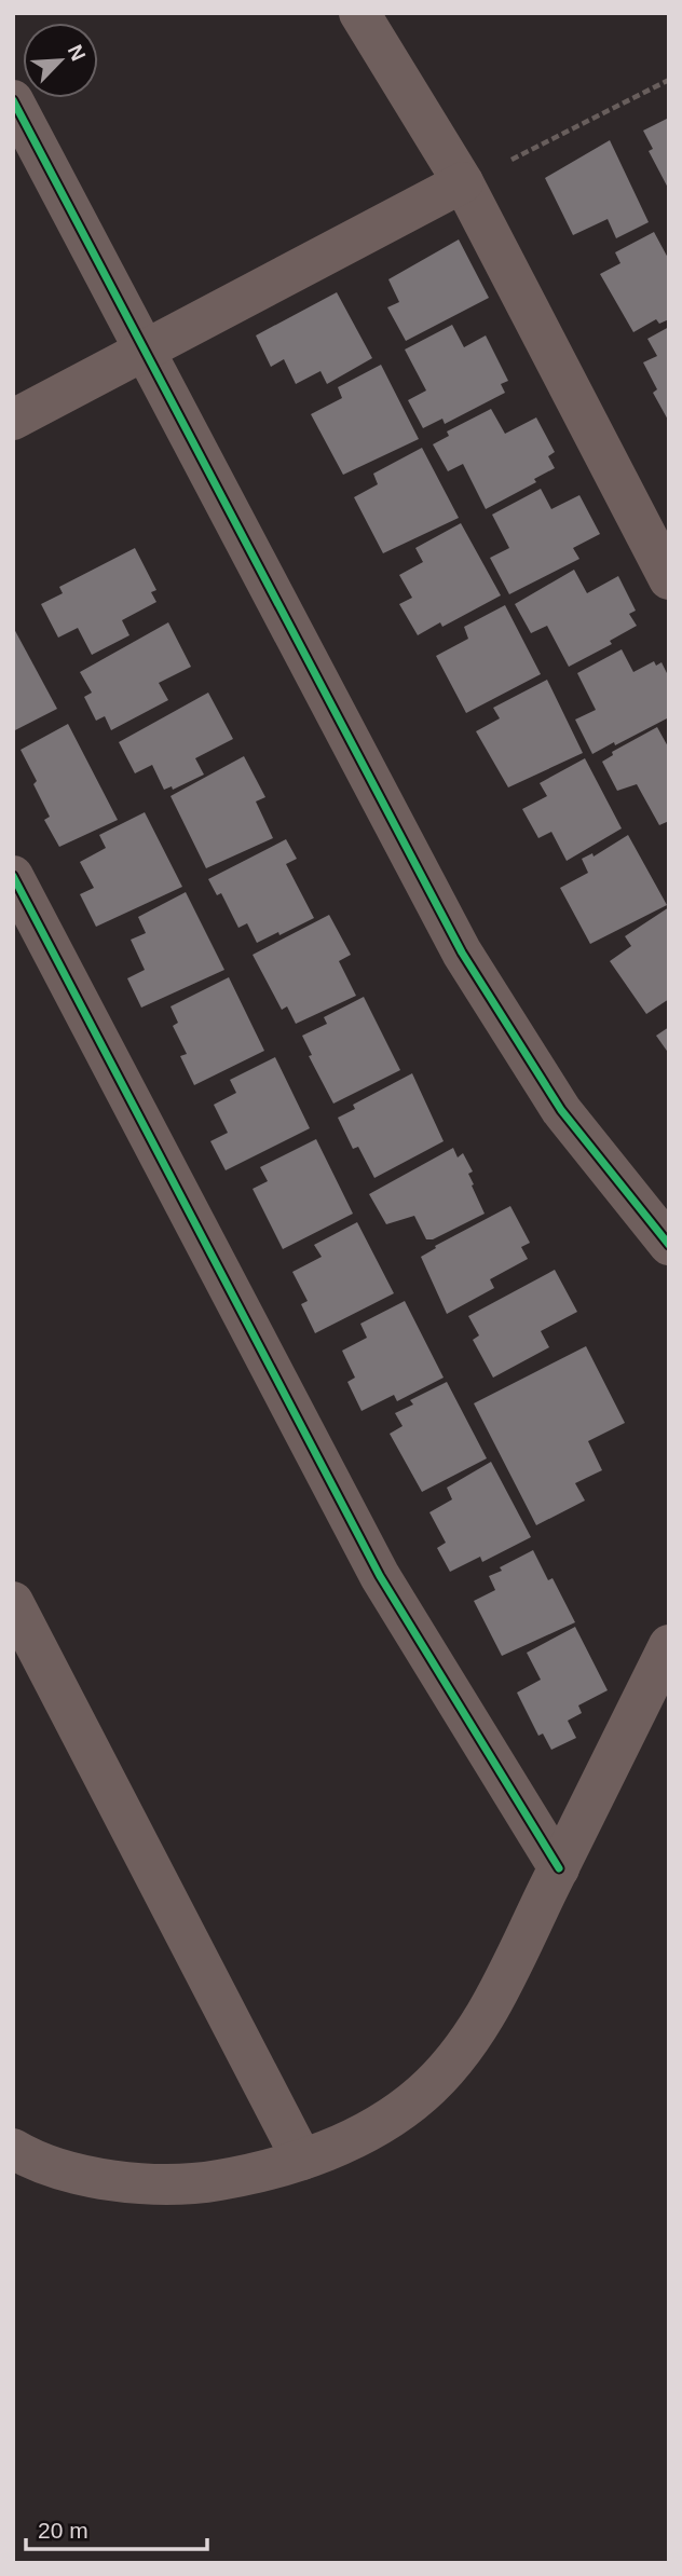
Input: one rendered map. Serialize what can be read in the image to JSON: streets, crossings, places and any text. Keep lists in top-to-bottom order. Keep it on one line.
{"scale_bar":"20 m","north":"top right"}
